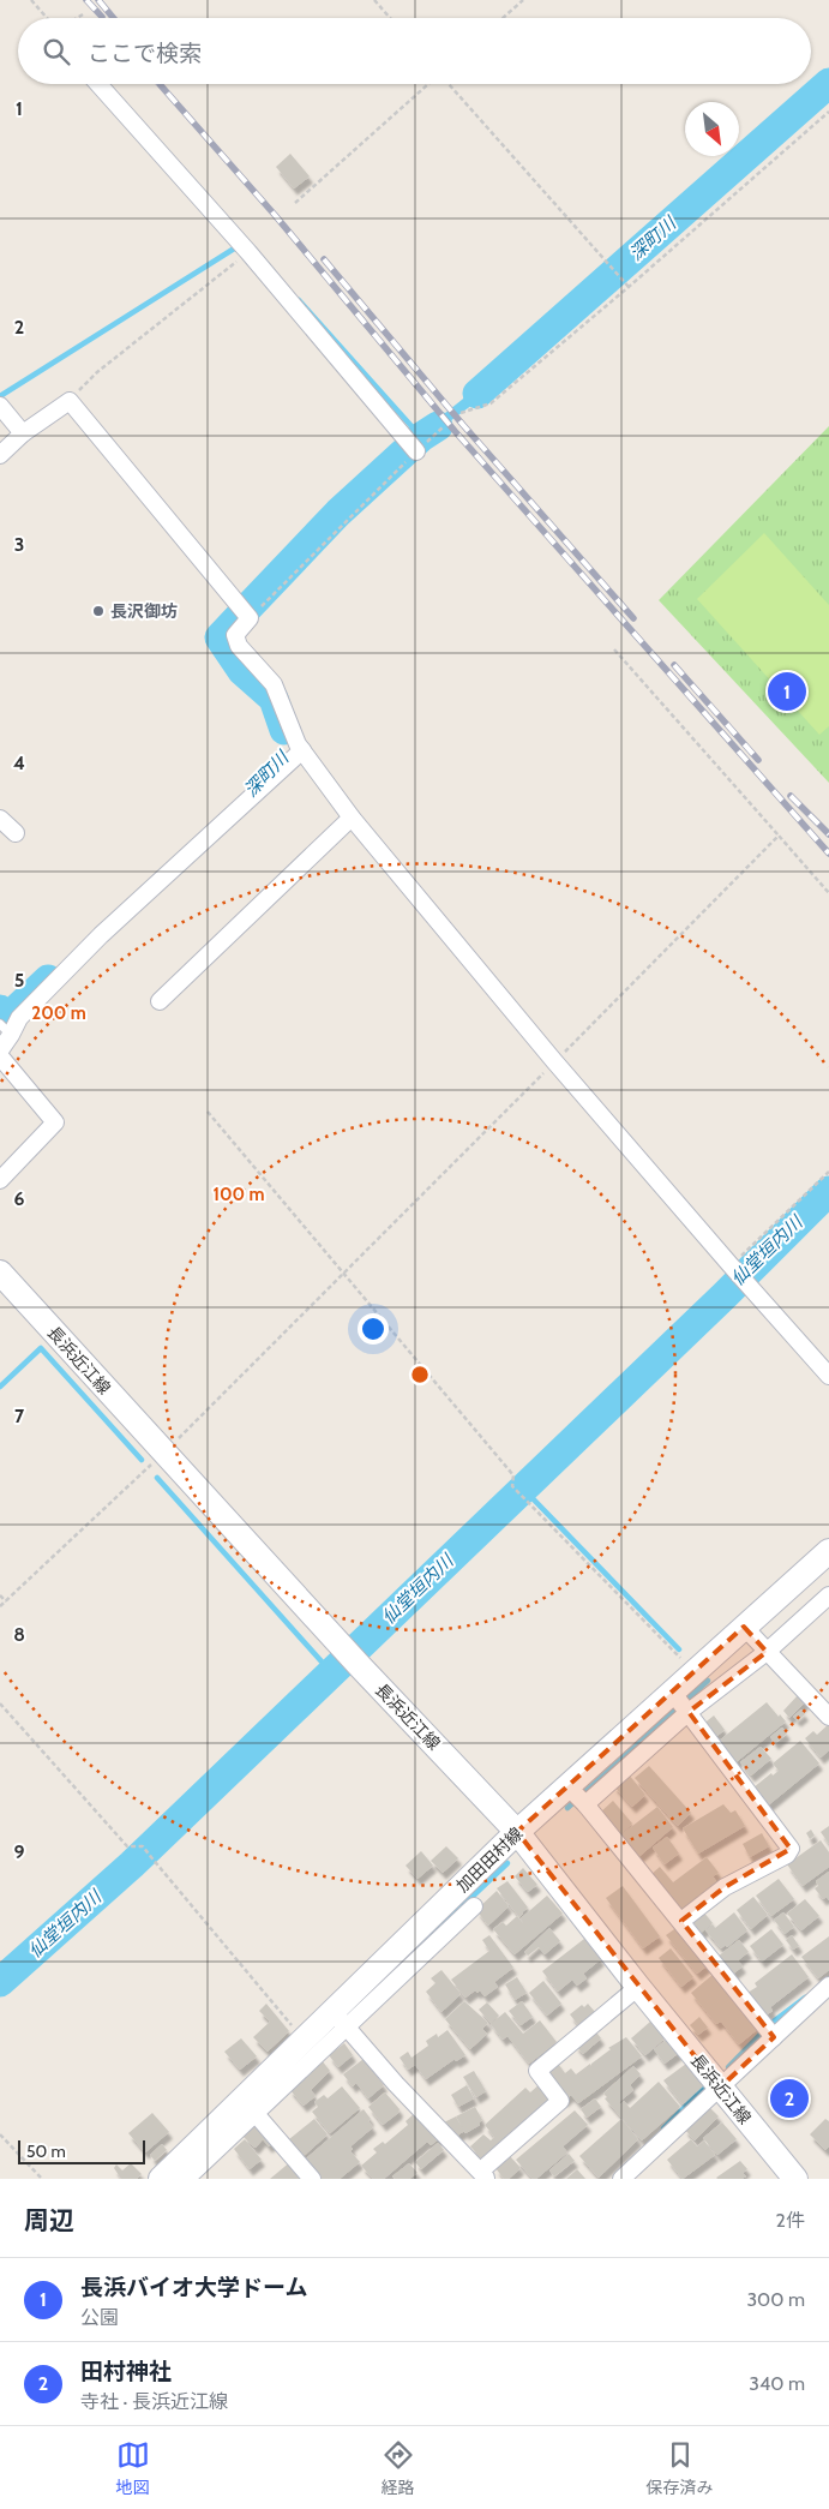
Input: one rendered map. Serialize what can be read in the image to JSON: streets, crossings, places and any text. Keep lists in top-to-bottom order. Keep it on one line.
{"streets":{"main road":["長浜近江線","加田田村線"]},"crossings":[["長浜近江線","加田田村線"]],"water":["深町川","仙堂垣内川"],"places":["長沢御坊"],"scale_bar":"50 m","north":"bottom right","page":{"search":"ここで検索","pins":["1","2"],"scale":"50 m","heading":["周辺","2件"],"list":[{"mark":"1","name":"長浜バイオ大学ドーム","note":"公園","value":"300 m"},{"mark":"2","name":"田村神社","note":"寺社 · 長浜近江線","value":"340 m"}],"nav":["地図","経路","保存済み"]},"grid":{"rows":["1","2","3","4","5","6","7","8","9"]},"rings":["200 m","100 m"]}
